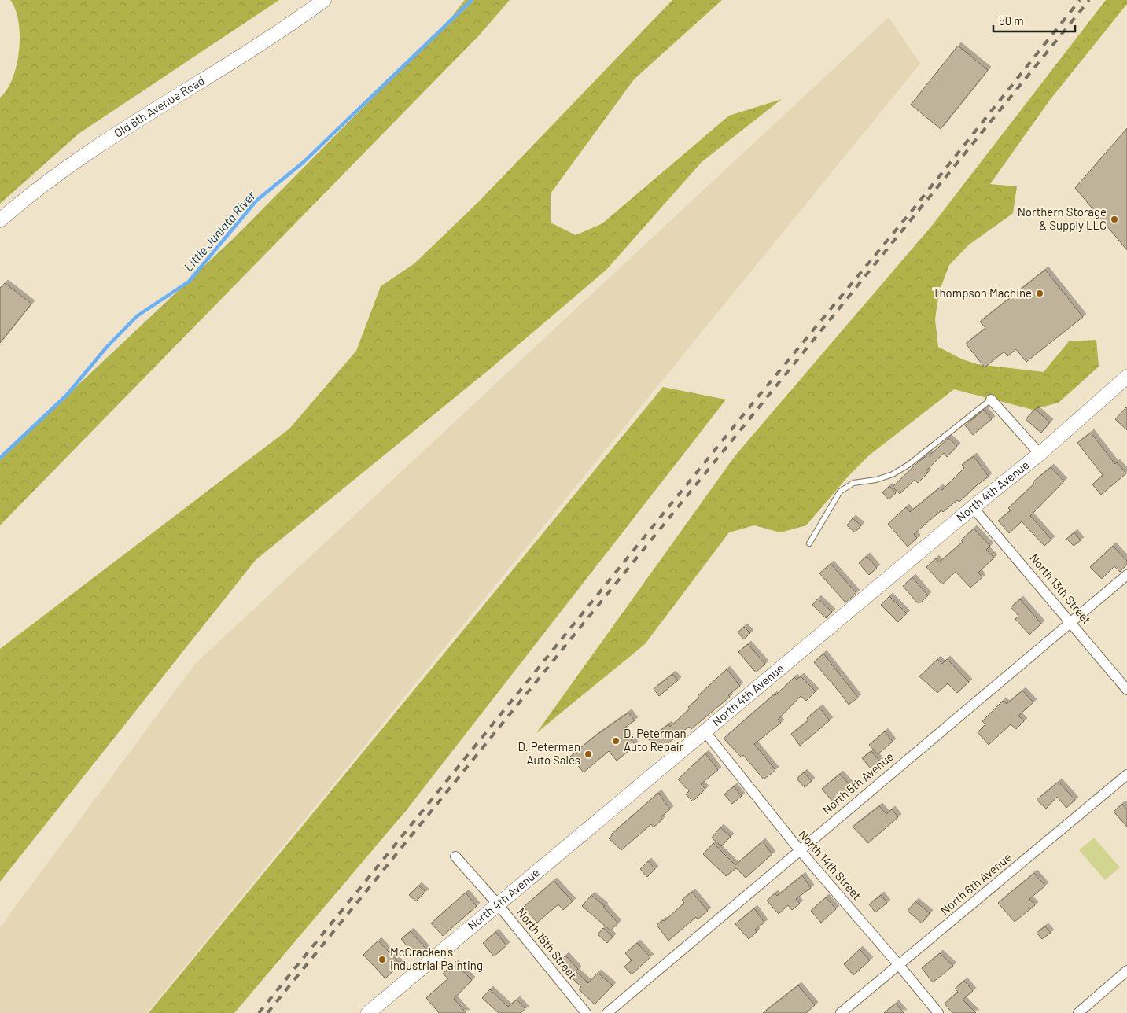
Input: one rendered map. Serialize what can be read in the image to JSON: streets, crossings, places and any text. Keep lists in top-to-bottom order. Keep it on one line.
{"streets":{"main road":["Old 6th Avenue Road","North 4th Avenue"],"street":["North 13th Street","North 5th Avenue","North 14th Street","North 6th Avenue","North 15th Street"]},"crossings":[["North 4th Avenue","North 13th Street"],["North 4th Avenue","North 14th Street"],["North 4th Avenue","North 15th Street"],["North 13th Street","North 5th Avenue"],["North 5th Avenue","North 14th Street"],["North 14th Street","North 6th Avenue"]],"water":["Little Juniata River"],"places":["Northern Storage & Supply LLC","Thompson Machine","D. Peterman Auto Repair","D. Peterman Auto Sales","McCracken's Industrial Painting"],"scale_bar":"50 m"}
